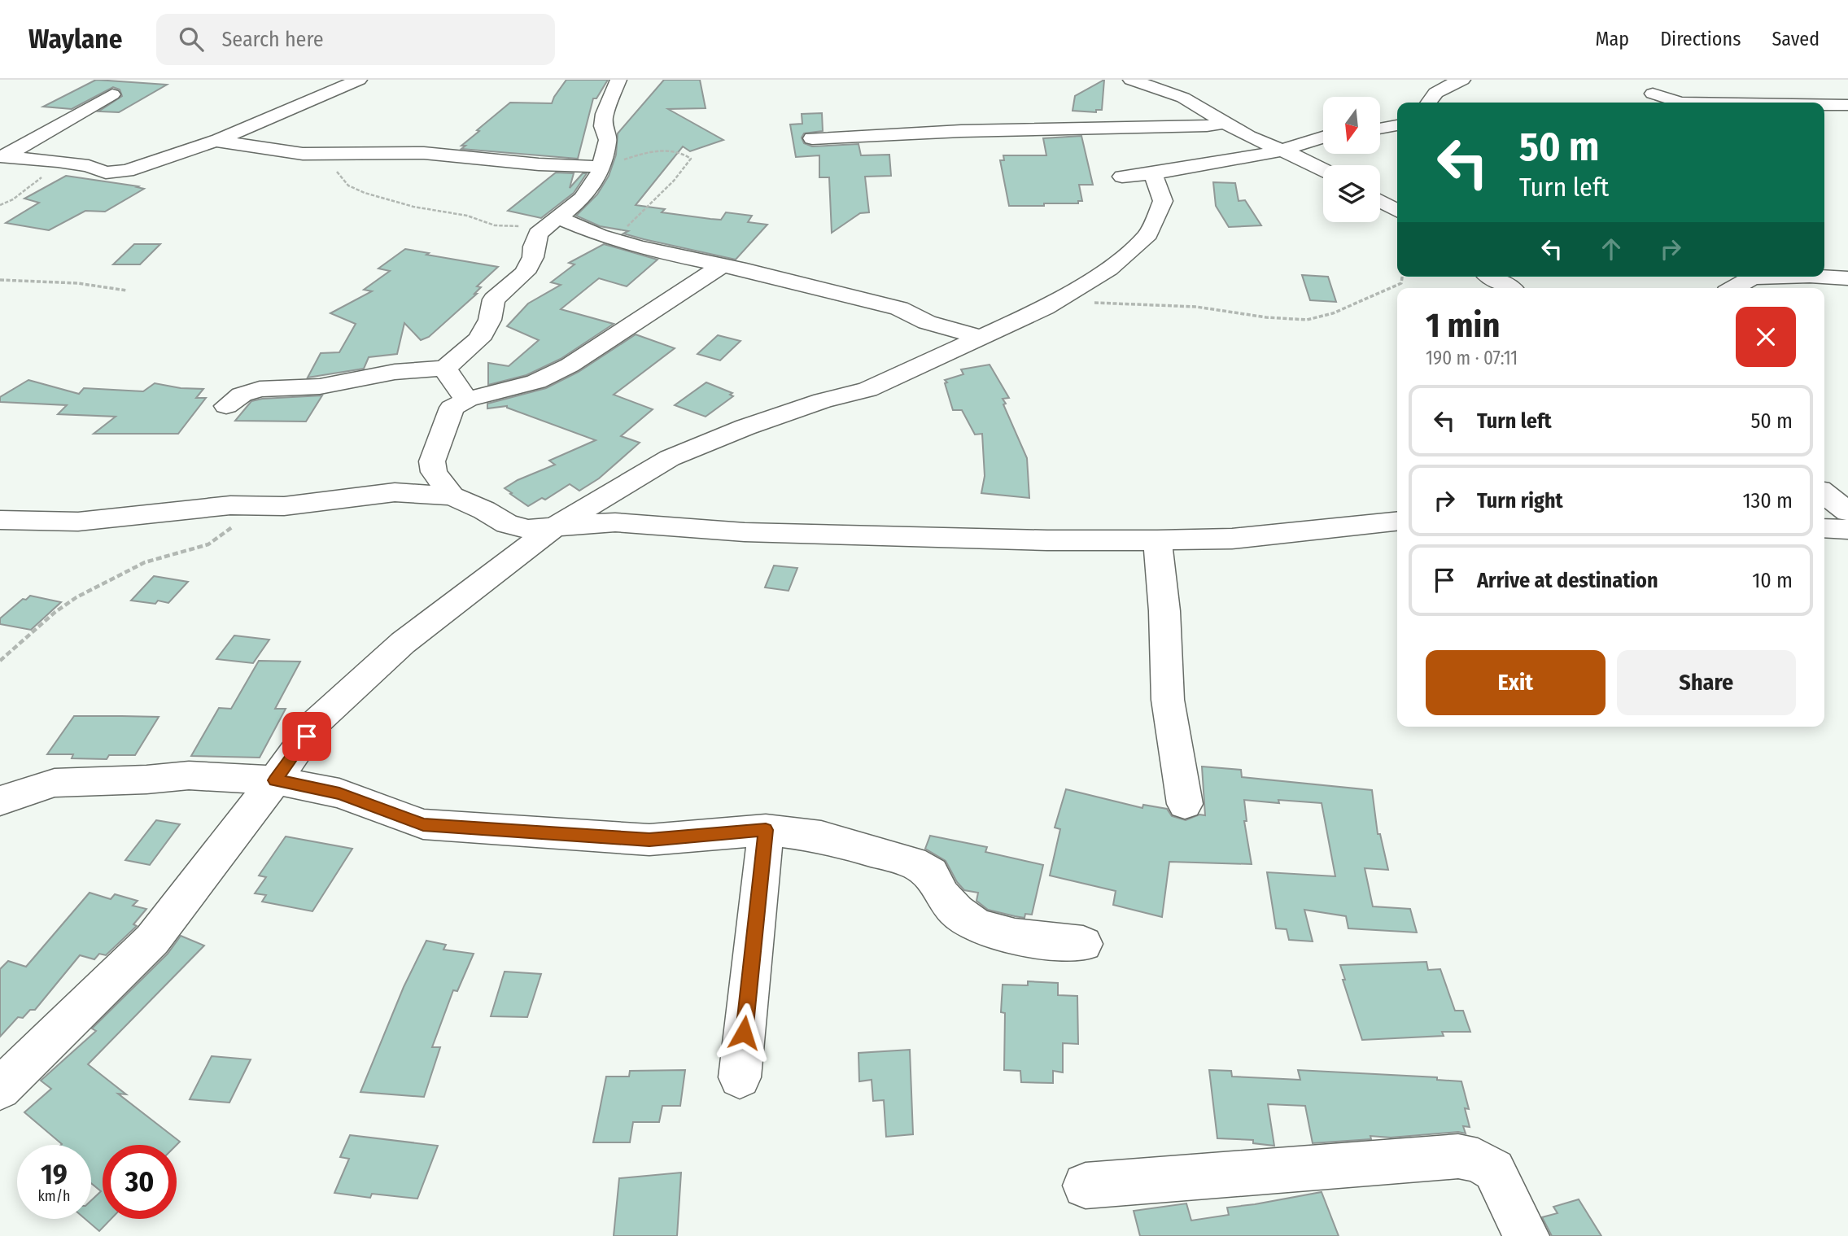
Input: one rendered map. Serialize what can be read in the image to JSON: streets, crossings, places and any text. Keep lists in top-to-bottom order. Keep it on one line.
{"north":"bottom","page":{"header":"Waylane","search":"Search here","nav":["Map","Directions","Saved"],"turn":["50 m","Turn left"],"heading":["1 min","190 m · 07:11"],"list":[{"name":"Turn left","value":"50 m"},{"name":"Turn right","value":"130 m"},{"name":"Arrive at destination","value":"10 m"}],"buttons":["Exit","Share"],"speed":"19 km/h","limit":"30"}}
